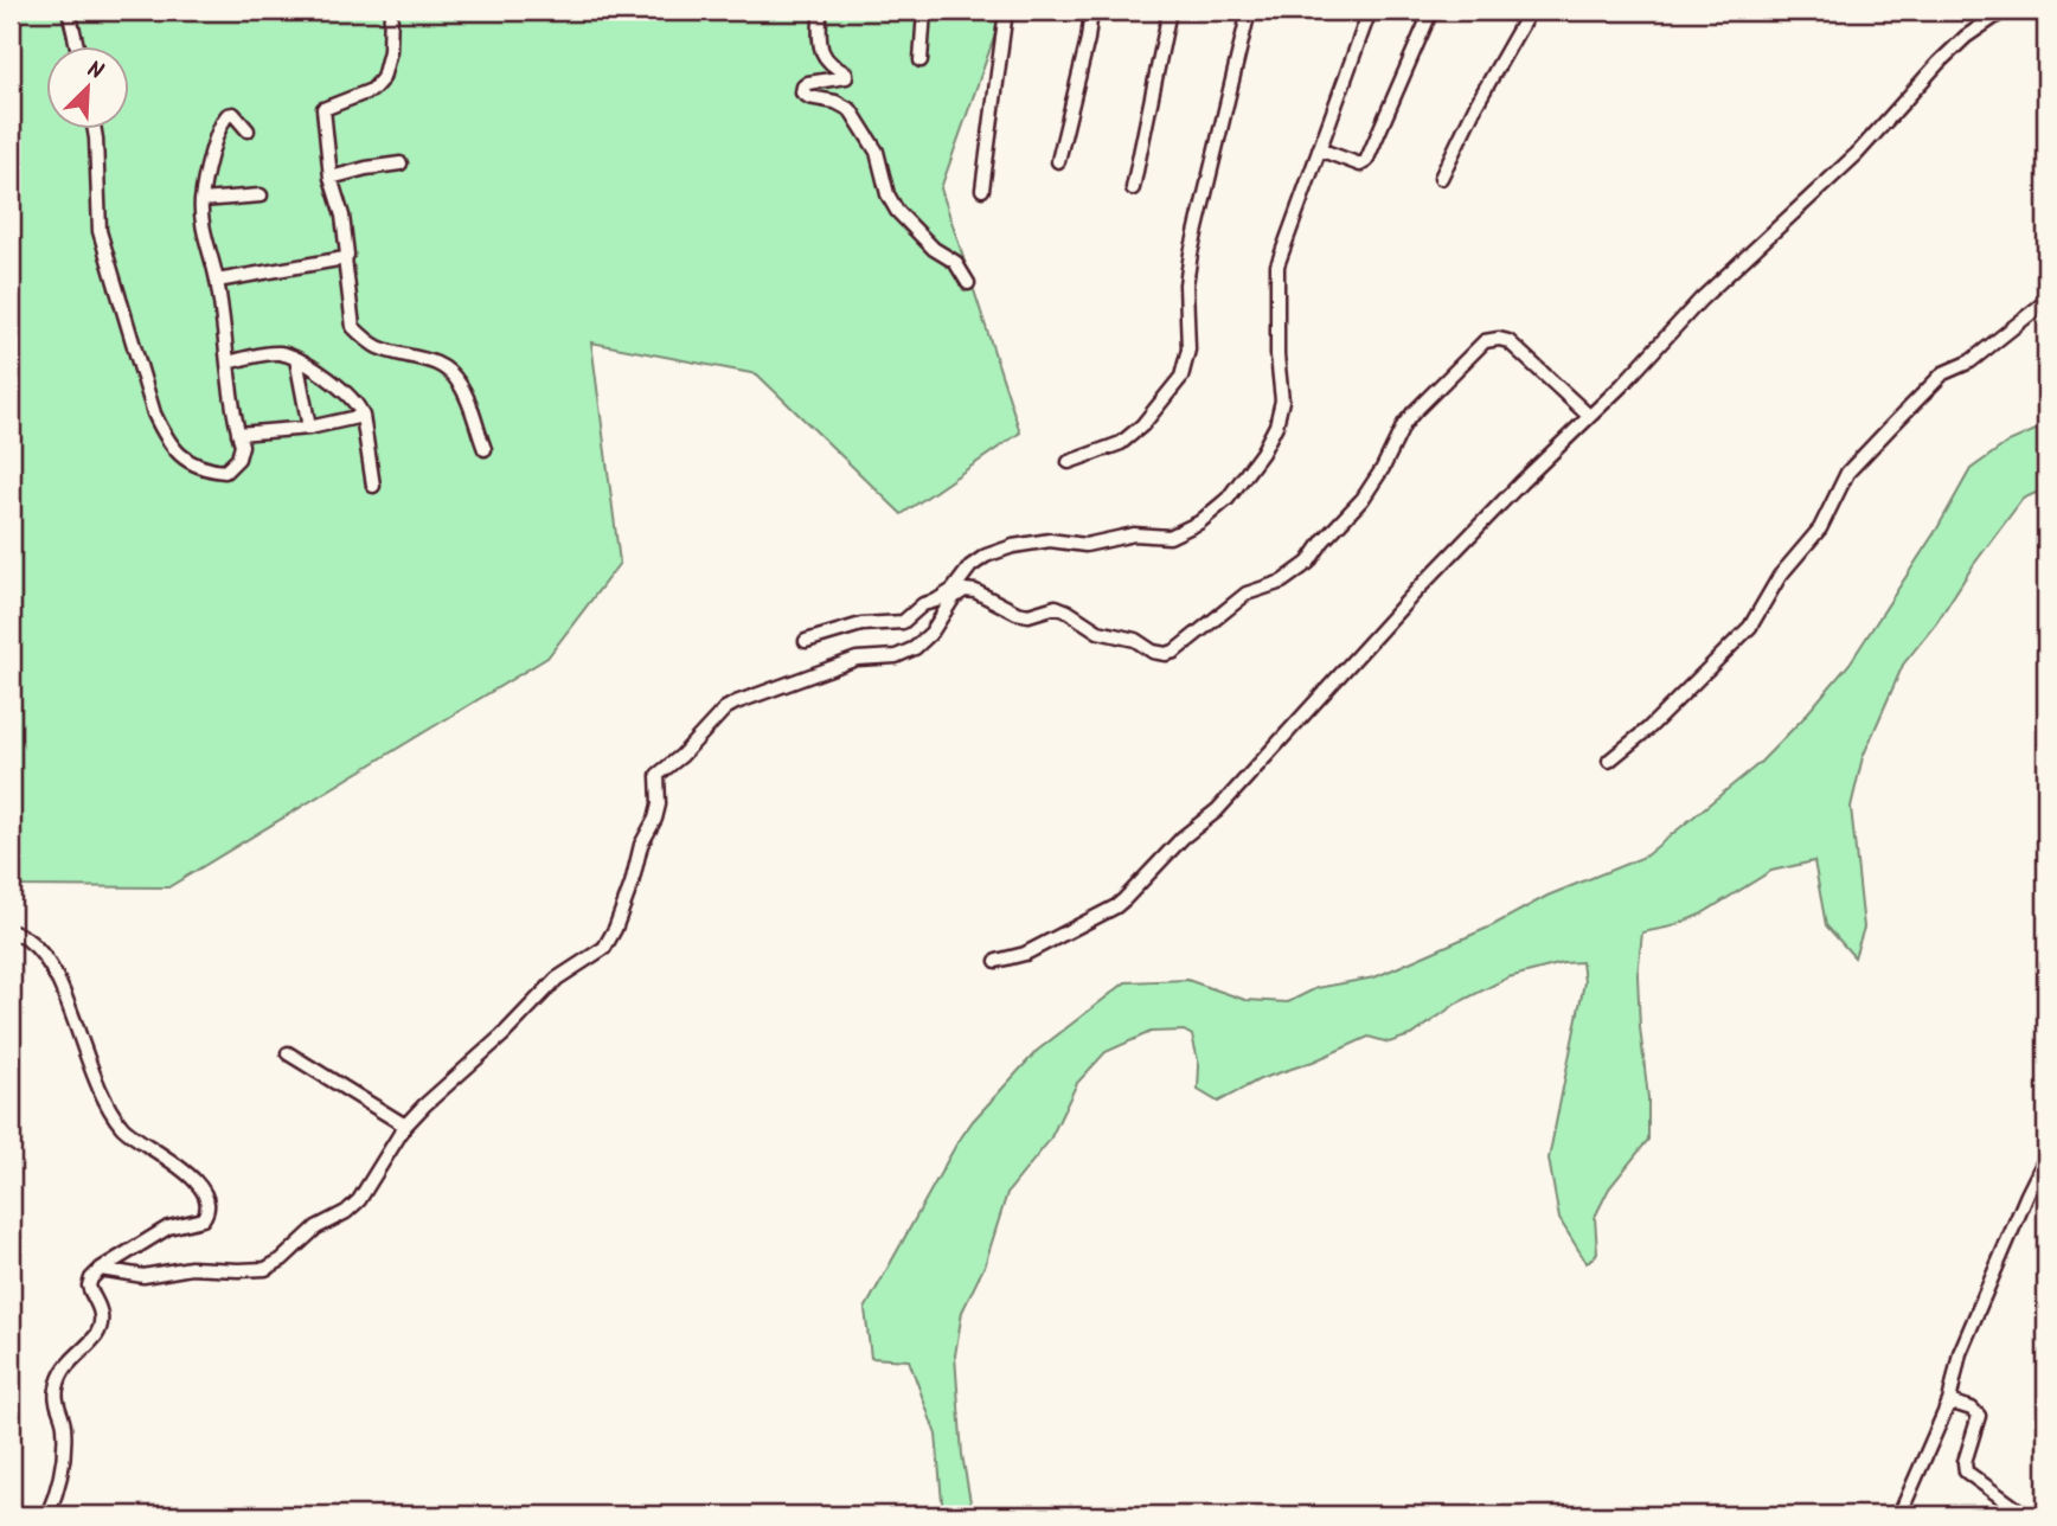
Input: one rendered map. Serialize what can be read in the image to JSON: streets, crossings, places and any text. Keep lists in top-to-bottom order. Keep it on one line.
{"north":"top right"}
